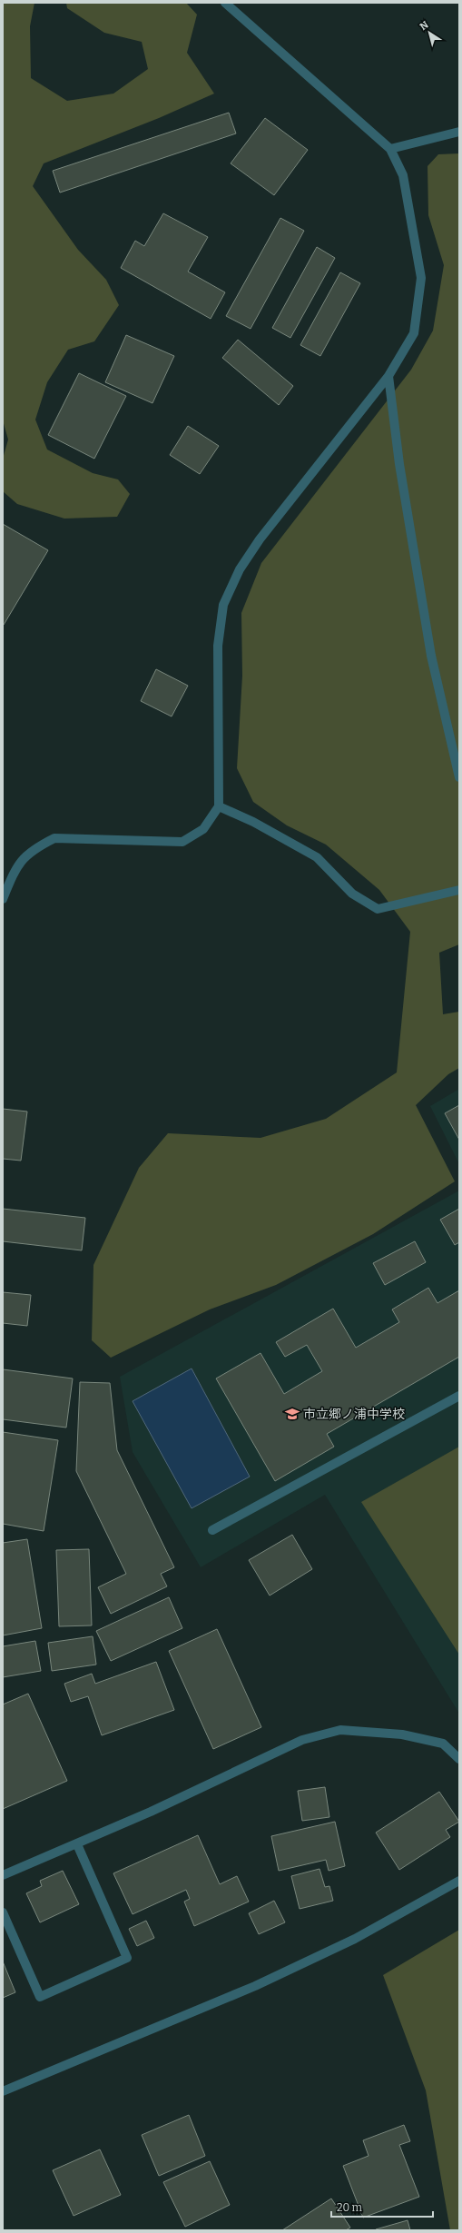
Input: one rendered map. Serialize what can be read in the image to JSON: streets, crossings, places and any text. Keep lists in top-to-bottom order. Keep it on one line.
{"places":{"school or university":["市立郷ノ浦中学校"]},"scale_bar":"20 m","north":"top left"}
